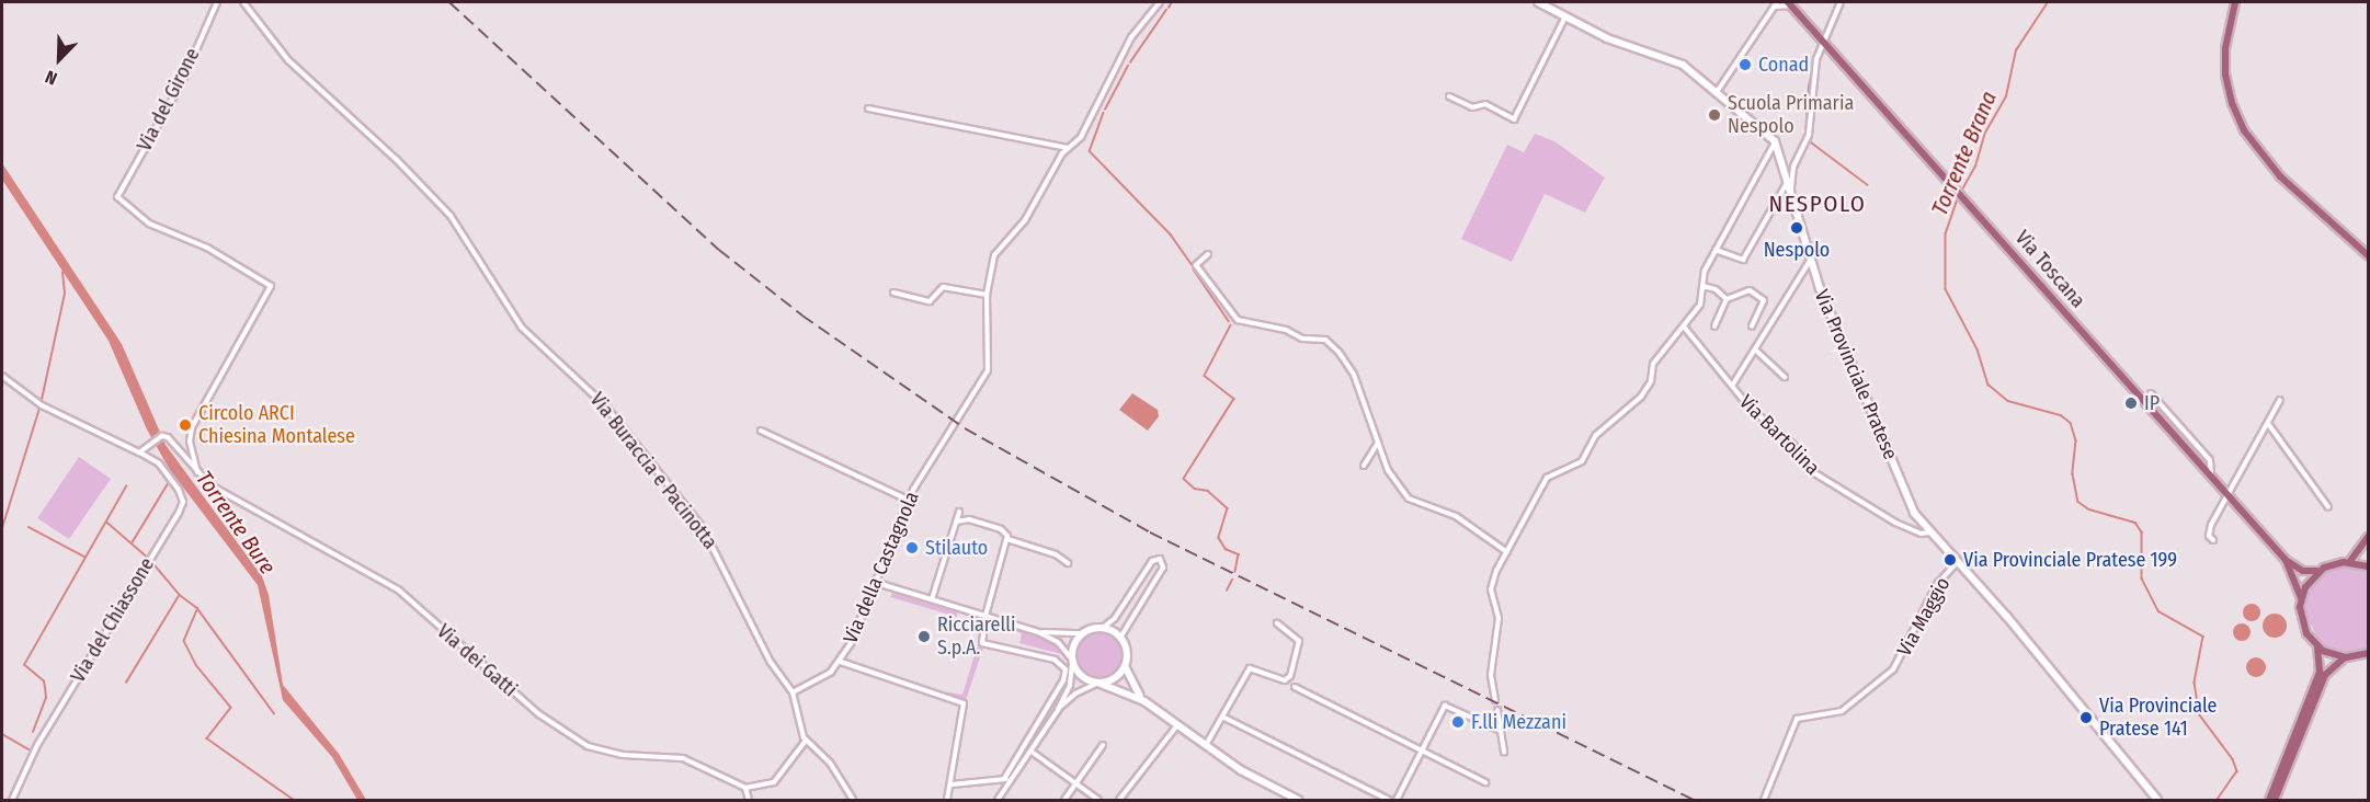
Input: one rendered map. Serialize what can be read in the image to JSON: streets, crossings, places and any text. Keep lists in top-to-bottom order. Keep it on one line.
{"streets":{"main road":["Via Toscana"],"street":["Via del Girone","Via Provinciale Pratese","Via Bartolina","Via Buraccia e Pacinotta","Via della Castagnola","Via Maggio","Via del Chiassone","Via dei Gatti"]},"crossings":[["Via del Girone","Via dei Gatti"],["Via Provinciale Pratese","Via Bartolina"],["Via Provinciale Pratese","Via Maggio"],["Via Buraccia e Pacinotta","Via della Castagnola"],["Via del Chiassone","Via dei Gatti"]],"districts":["NESPOLO"],"water":["Torrente Brana","Torrente Bure"],"places":["Conad","Scuola Primaria Nespolo","Nespolo","IP","Circolo ARCI Chiesina Montalese","Stilauto","Via Provinciale Pratese 199","Ricciarelli S.p.A.","Via Provinciale Pratese 141","F.lli Mezzani"],"north":"bottom left"}
